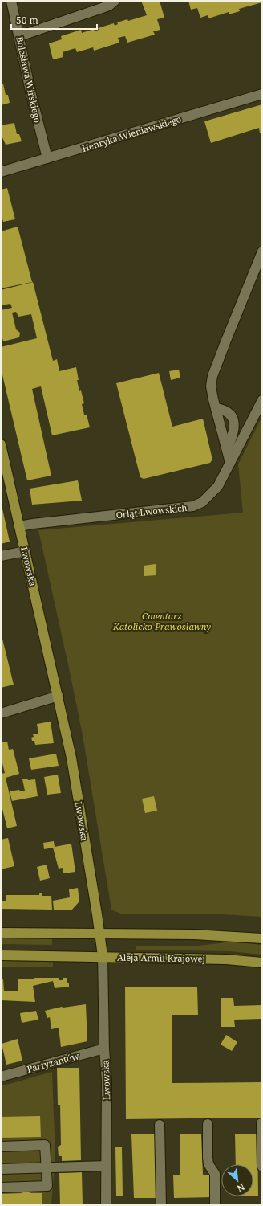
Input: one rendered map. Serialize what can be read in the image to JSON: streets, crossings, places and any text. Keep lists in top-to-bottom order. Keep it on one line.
{"streets":{"main road":["Lwowska","Aleja Armii Krajowej"],"street":["Bolesława Wirskiego","Henryka Wieniawskiego","Orląt Lwowskich","Partyzantów"]},"crossings":[["Bolesława Wirskiego","Henryka Wieniawskiego"],["Orląt Lwowskich","Lwowska"],["Lwowska","Aleja Armii Krajowej"],["Lwowska","Partyzantów"]],"parks":["Cmentarz Katolicko-Prawosławny"],"scale_bar":"50 m","north":"bottom right"}
